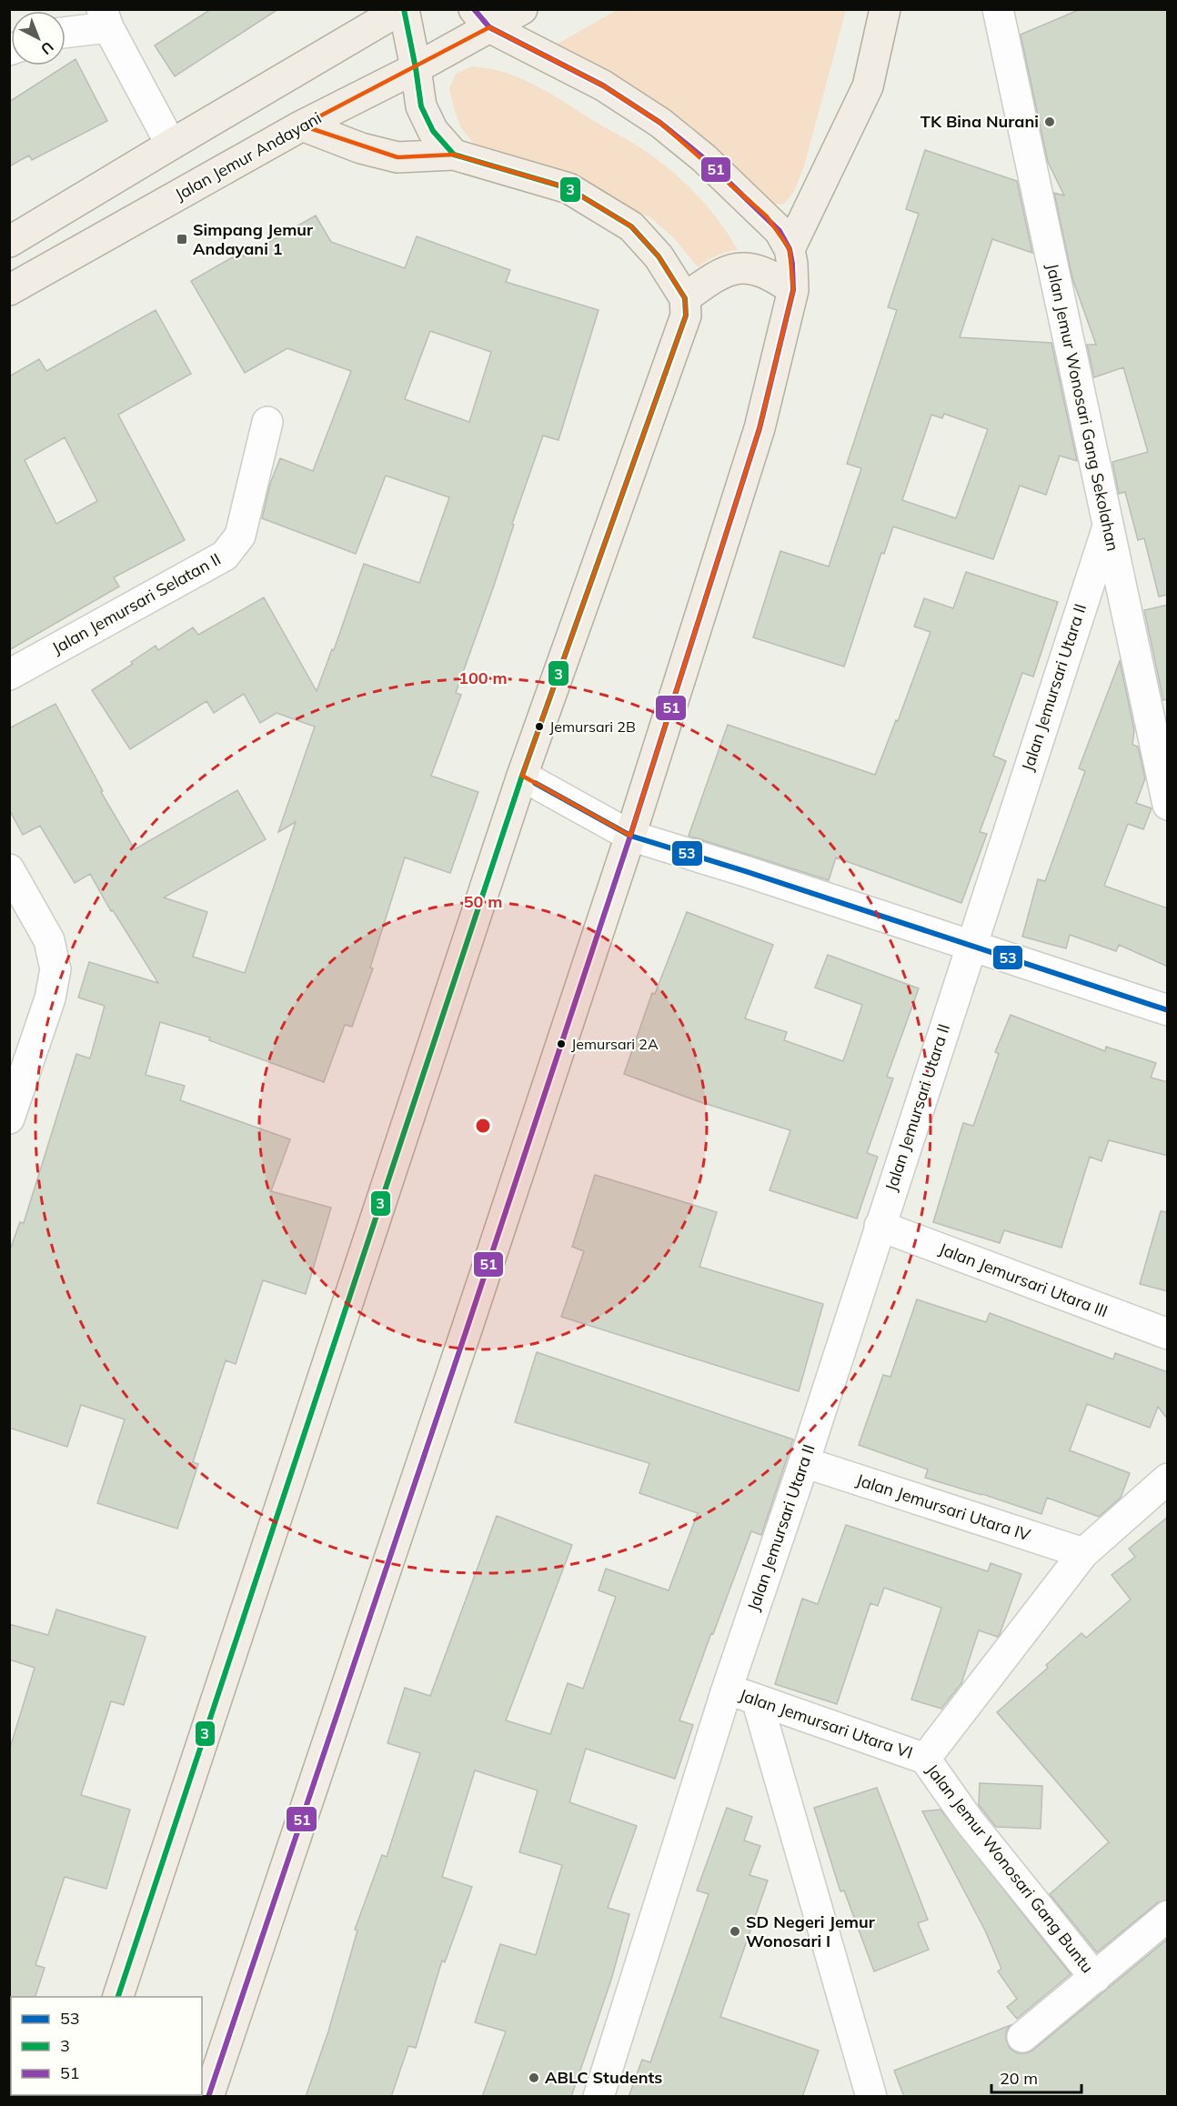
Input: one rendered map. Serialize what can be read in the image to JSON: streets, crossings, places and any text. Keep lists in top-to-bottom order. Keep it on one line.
{"streets":{"main road":["Jalan Jemur Andayani"],"street":["Jalan Jemur Wonosari Gang Sekolahan","Jalan Jemursari Selatan II","Jalan Jemursari Utara II","Jalan Jemursari Utara III","Jalan Jemursari Utara IV","Jalan Jemursari Utara VI","Jalan Jemur Wonosari Gang Buntu"]},"crossings":[["Jalan Jemur Wonosari Gang Sekolahan","Jalan Jemursari Utara II"],["Jalan Jemursari Utara II","Jalan Jemursari Utara III"],["Jalan Jemursari Utara II","Jalan Jemursari Utara IV"],["Jalan Jemursari Utara II","Jalan Jemursari Utara VI"],["Jalan Jemursari Utara VI","Jalan Jemur Wonosari Gang Buntu"]],"places":{"other":["TK Bina Nurani","Jemursari 2B","Jemursari 2A","SD Negeri Jemur Wonosari I","ABLC Students"],"transit":["Simpang Jemur Andayani 1"]},"lines":["transit line 3","transit line 51","transit line 53"],"legend":["53","3","51"],"scale_bar":"20 m","north":"bottom right","rings":["100 m","50 m"]}
